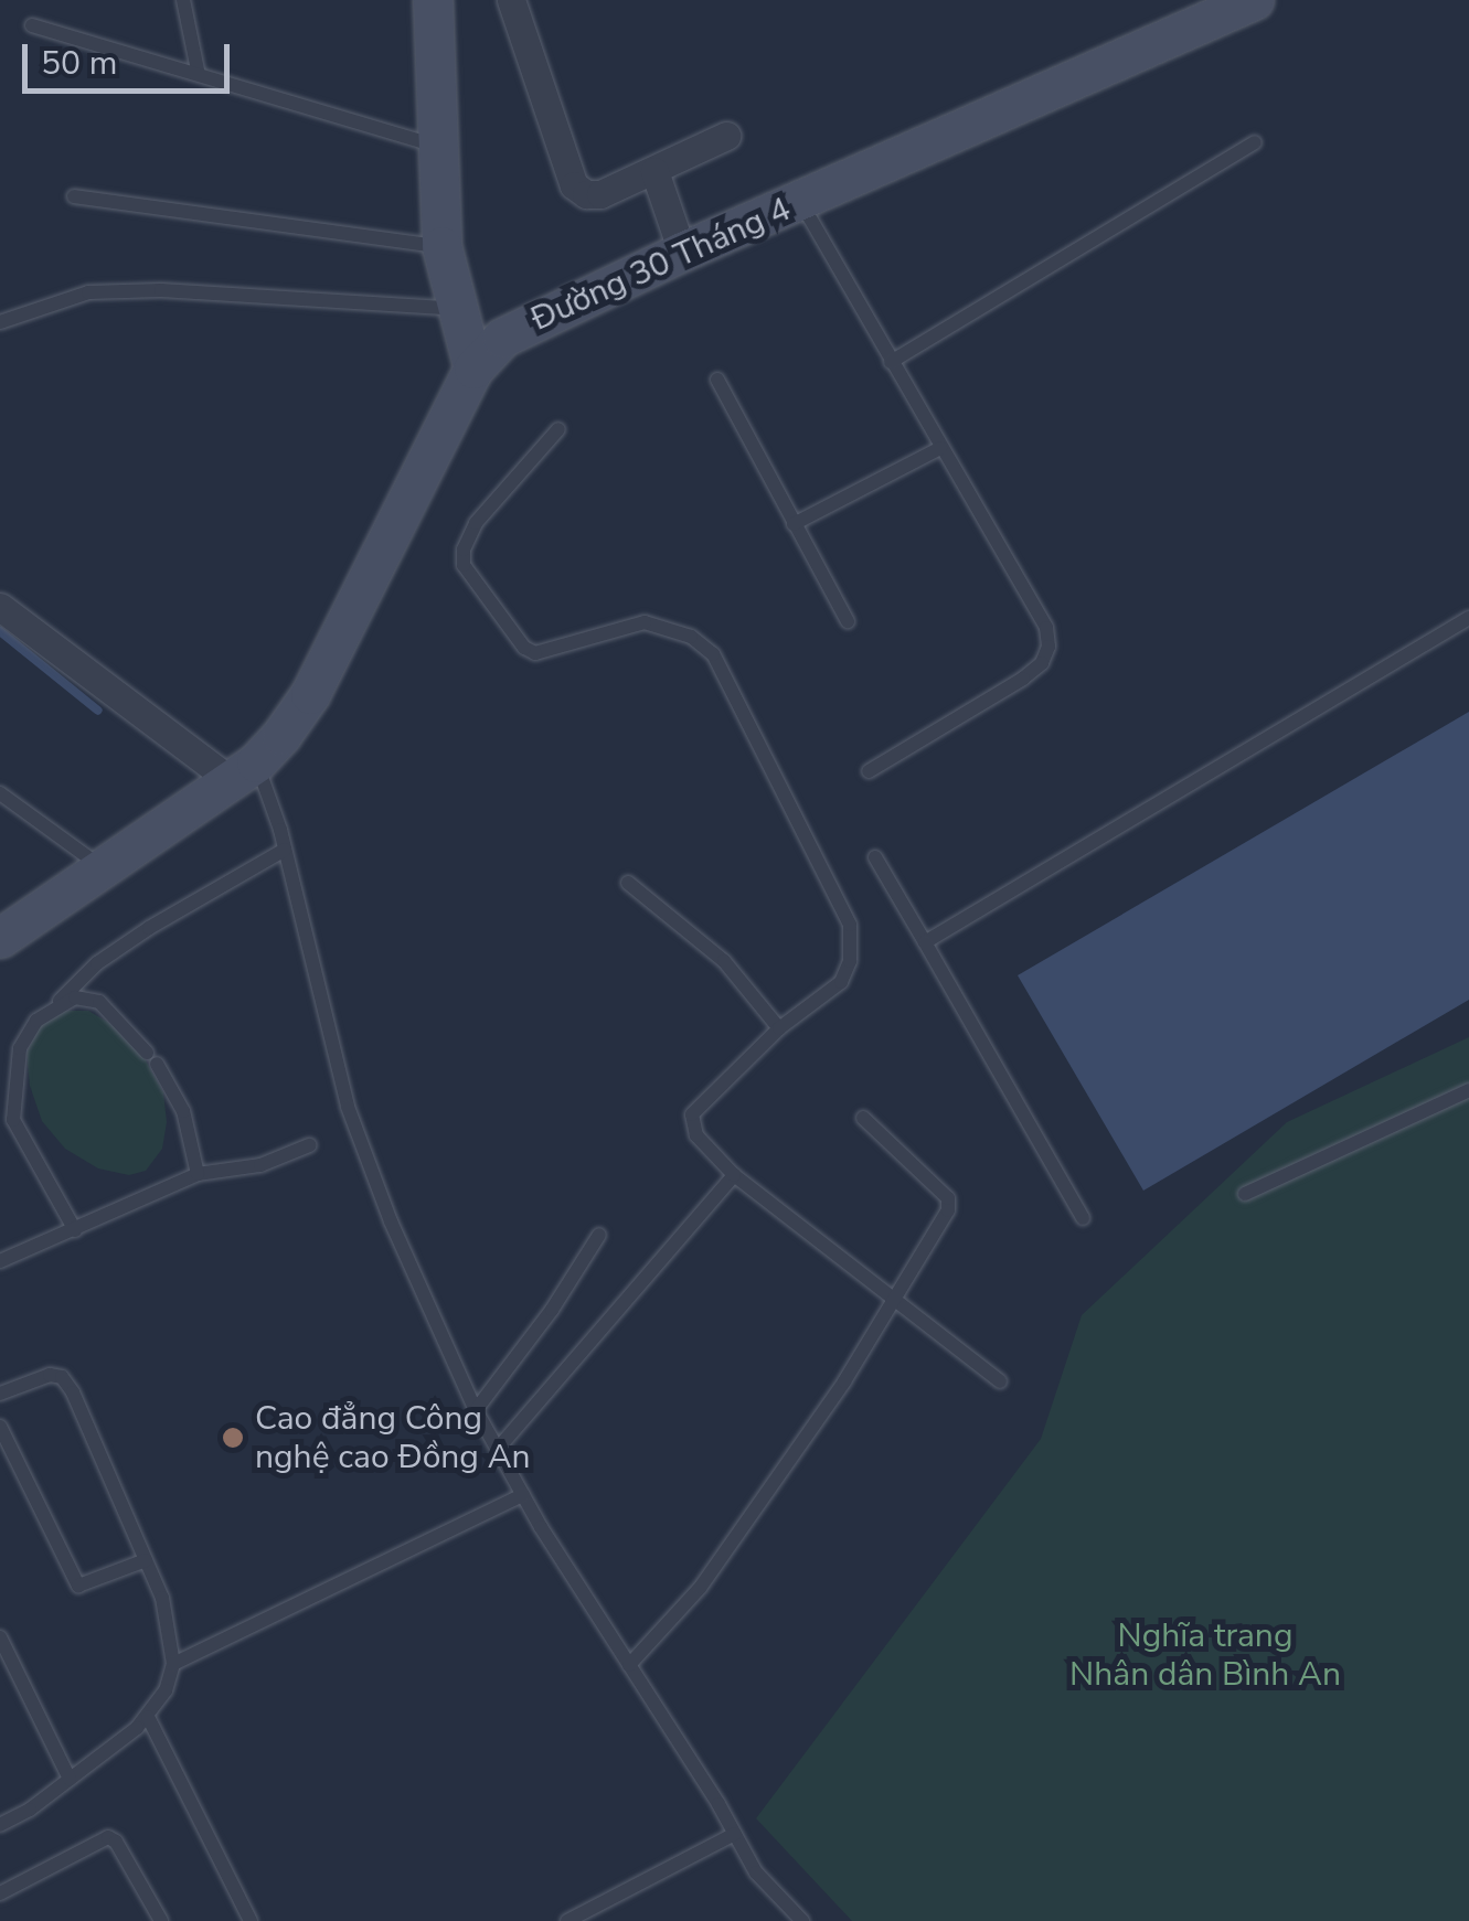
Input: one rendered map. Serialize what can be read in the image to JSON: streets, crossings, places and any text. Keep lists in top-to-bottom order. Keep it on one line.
{"streets":{"street":["Đường 30 Tháng 4"]},"parks":["Nghĩa trang Nhân dân Bình An"],"places":["Cao đẳng Công nghệ cao Đồng An"],"scale_bar":"50 m"}
